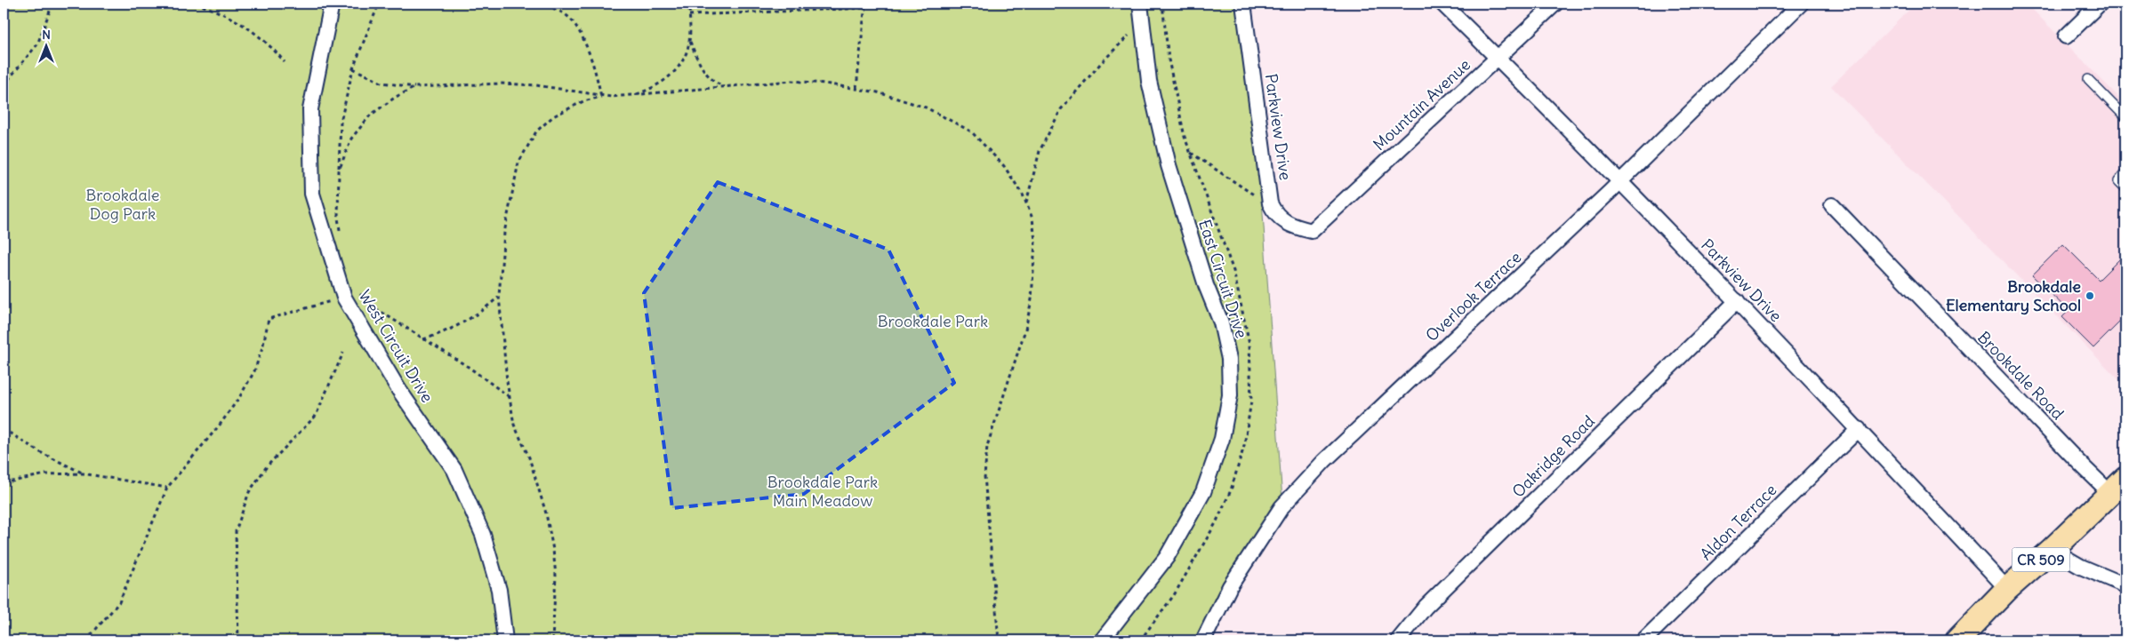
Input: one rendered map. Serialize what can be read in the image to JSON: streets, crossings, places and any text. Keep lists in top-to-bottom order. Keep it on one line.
{"streets":{"main road":["CR 509"],"street":["Mountain Avenue","Parkview Drive","East Circuit Drive","Overlook Terrace","West Circuit Drive","Brookdale Road","Oakridge Road","Aldon Terrace"]},"crossings":[["Mountain Avenue","Parkview Drive"],["Parkview Drive","Overlook Terrace"],["Parkview Drive","Oakridge Road"],["Parkview Drive","Aldon Terrace"],["Parkview Drive","CR 509"],["Brookdale Road","CR 509"]],"parks":["Brookdale Dog Park","Brookdale Park","Brookdale Park Main Meadow"],"places":["Brookdale Elementary School"],"north":"top"}
